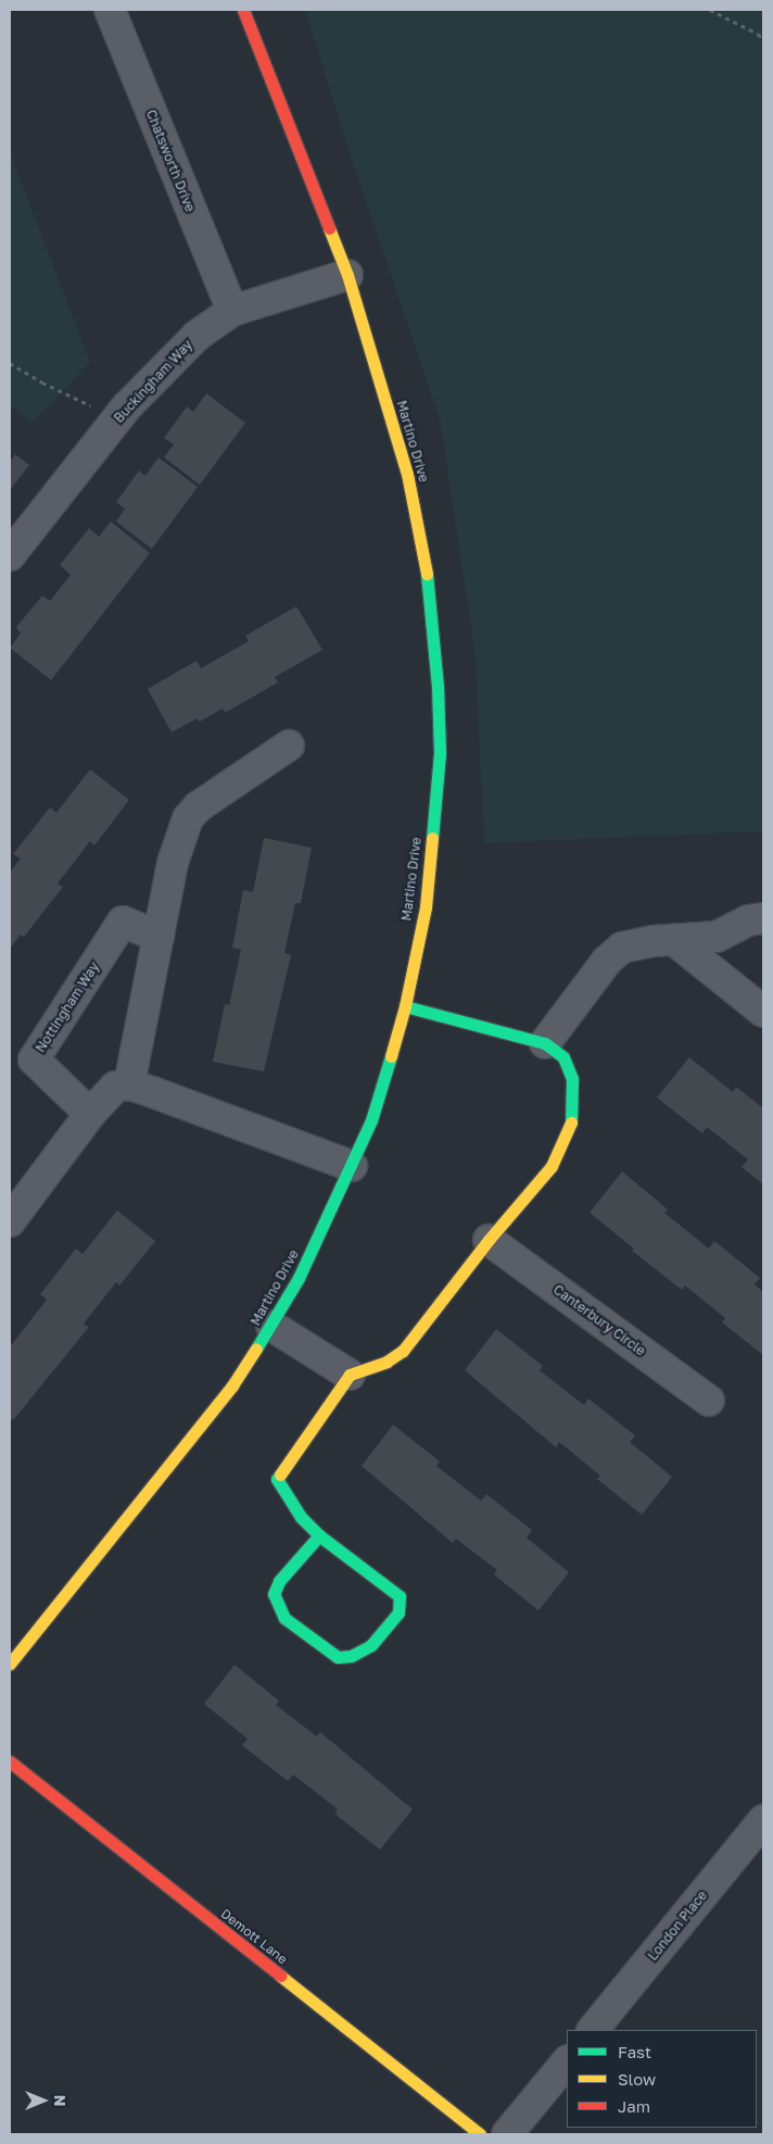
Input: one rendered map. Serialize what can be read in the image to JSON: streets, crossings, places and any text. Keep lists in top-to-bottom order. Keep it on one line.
{"streets":{"street":["Chatsworth Drive","Buckingham Way","Martino Drive","Nottingham Way","Canterbury Circle","London Place","Demott Lane"]},"crossings":[["Chatsworth Drive","Buckingham Way"],["Buckingham Way","Martino Drive"]],"legend":["Fast","Slow","Jam"],"north":"right"}
